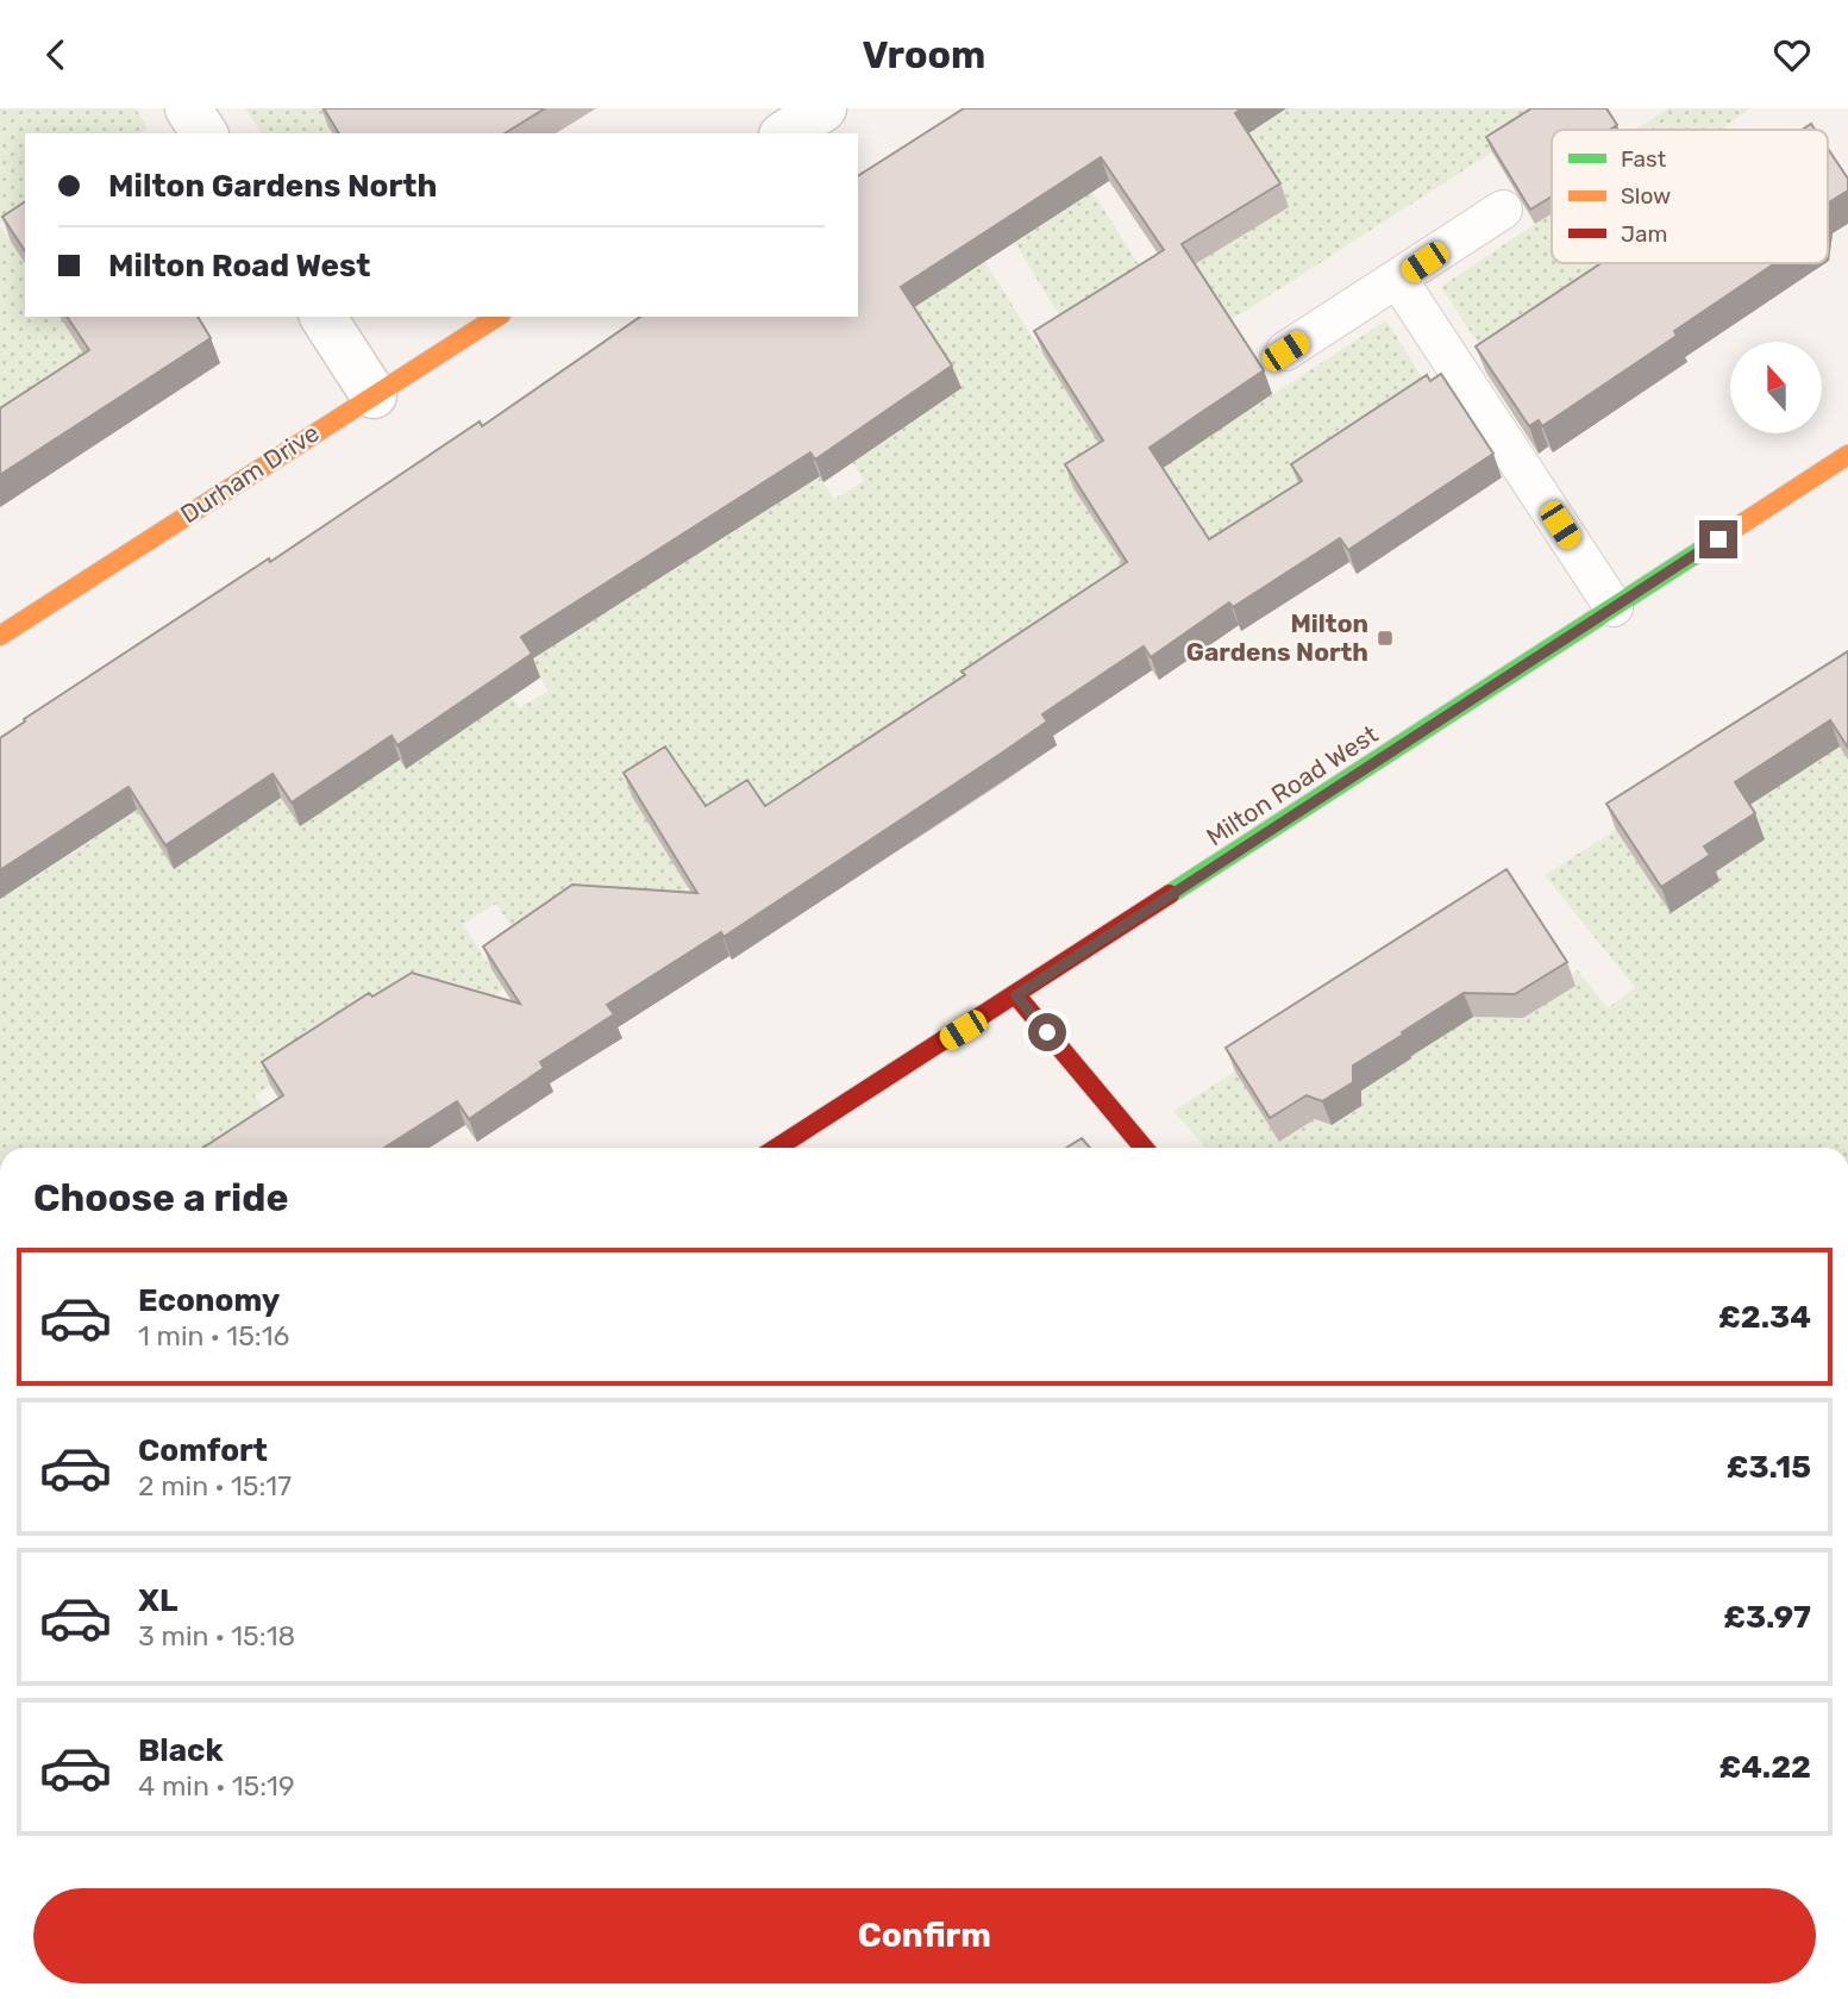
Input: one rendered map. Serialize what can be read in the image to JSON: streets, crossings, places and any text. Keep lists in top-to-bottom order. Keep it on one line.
{"streets":{"main road":["Durham Drive","Milton Road West"]},"places":{"transit":["Milton Gardens North"]},"legend":["Fast","Slow","Jam"],"north":"top","page":{"header":"Vroom","banner":["Milton Gardens North","Milton Road West"],"heading":"Choose a ride","list":[{"name":"Economy","note":"1 min · 15:16","value":"£2.34"},{"name":"Comfort","note":"2 min · 15:17","value":"£3.15"},{"name":"XL","note":"3 min · 15:18","value":"£3.97"},{"name":"Black","note":"4 min · 15:19","value":"£4.22"}],"buttons":"Confirm"}}
